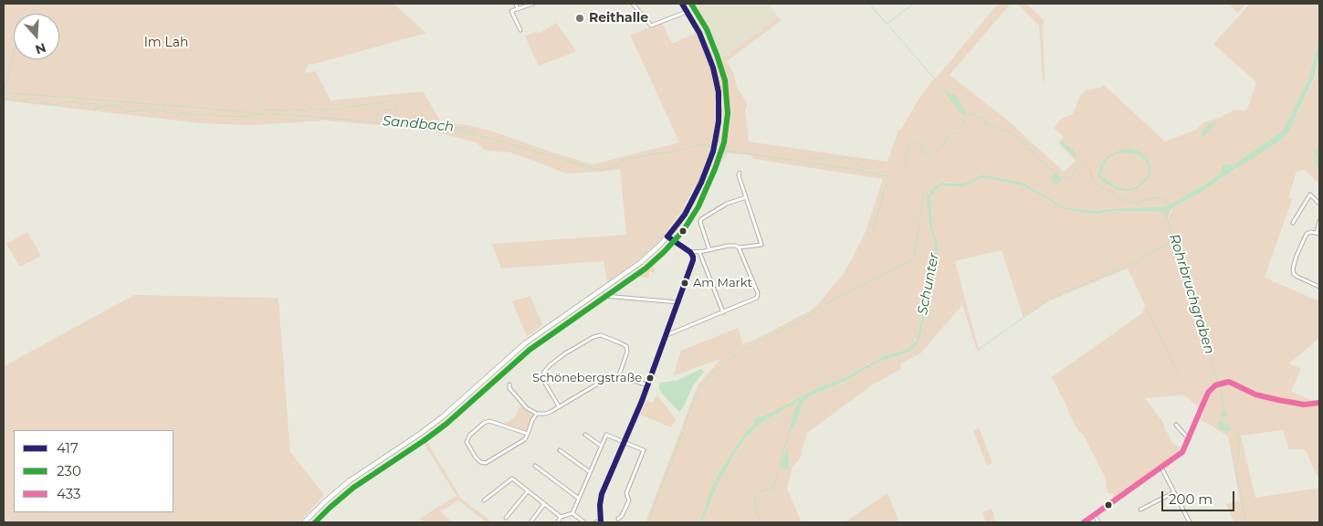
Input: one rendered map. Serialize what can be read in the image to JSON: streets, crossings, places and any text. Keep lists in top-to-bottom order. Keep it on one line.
{"water":["Sandbach","Schunter","Rohrbruchgraben"],"parks":["Im Lah"],"places":["Reithalle","Am Markt","Schönebergstraße"],"lines":["transit line 417","transit line 230","transit line 433"],"legend":["417","230","433"],"scale_bar":"200 m","north":"bottom"}
